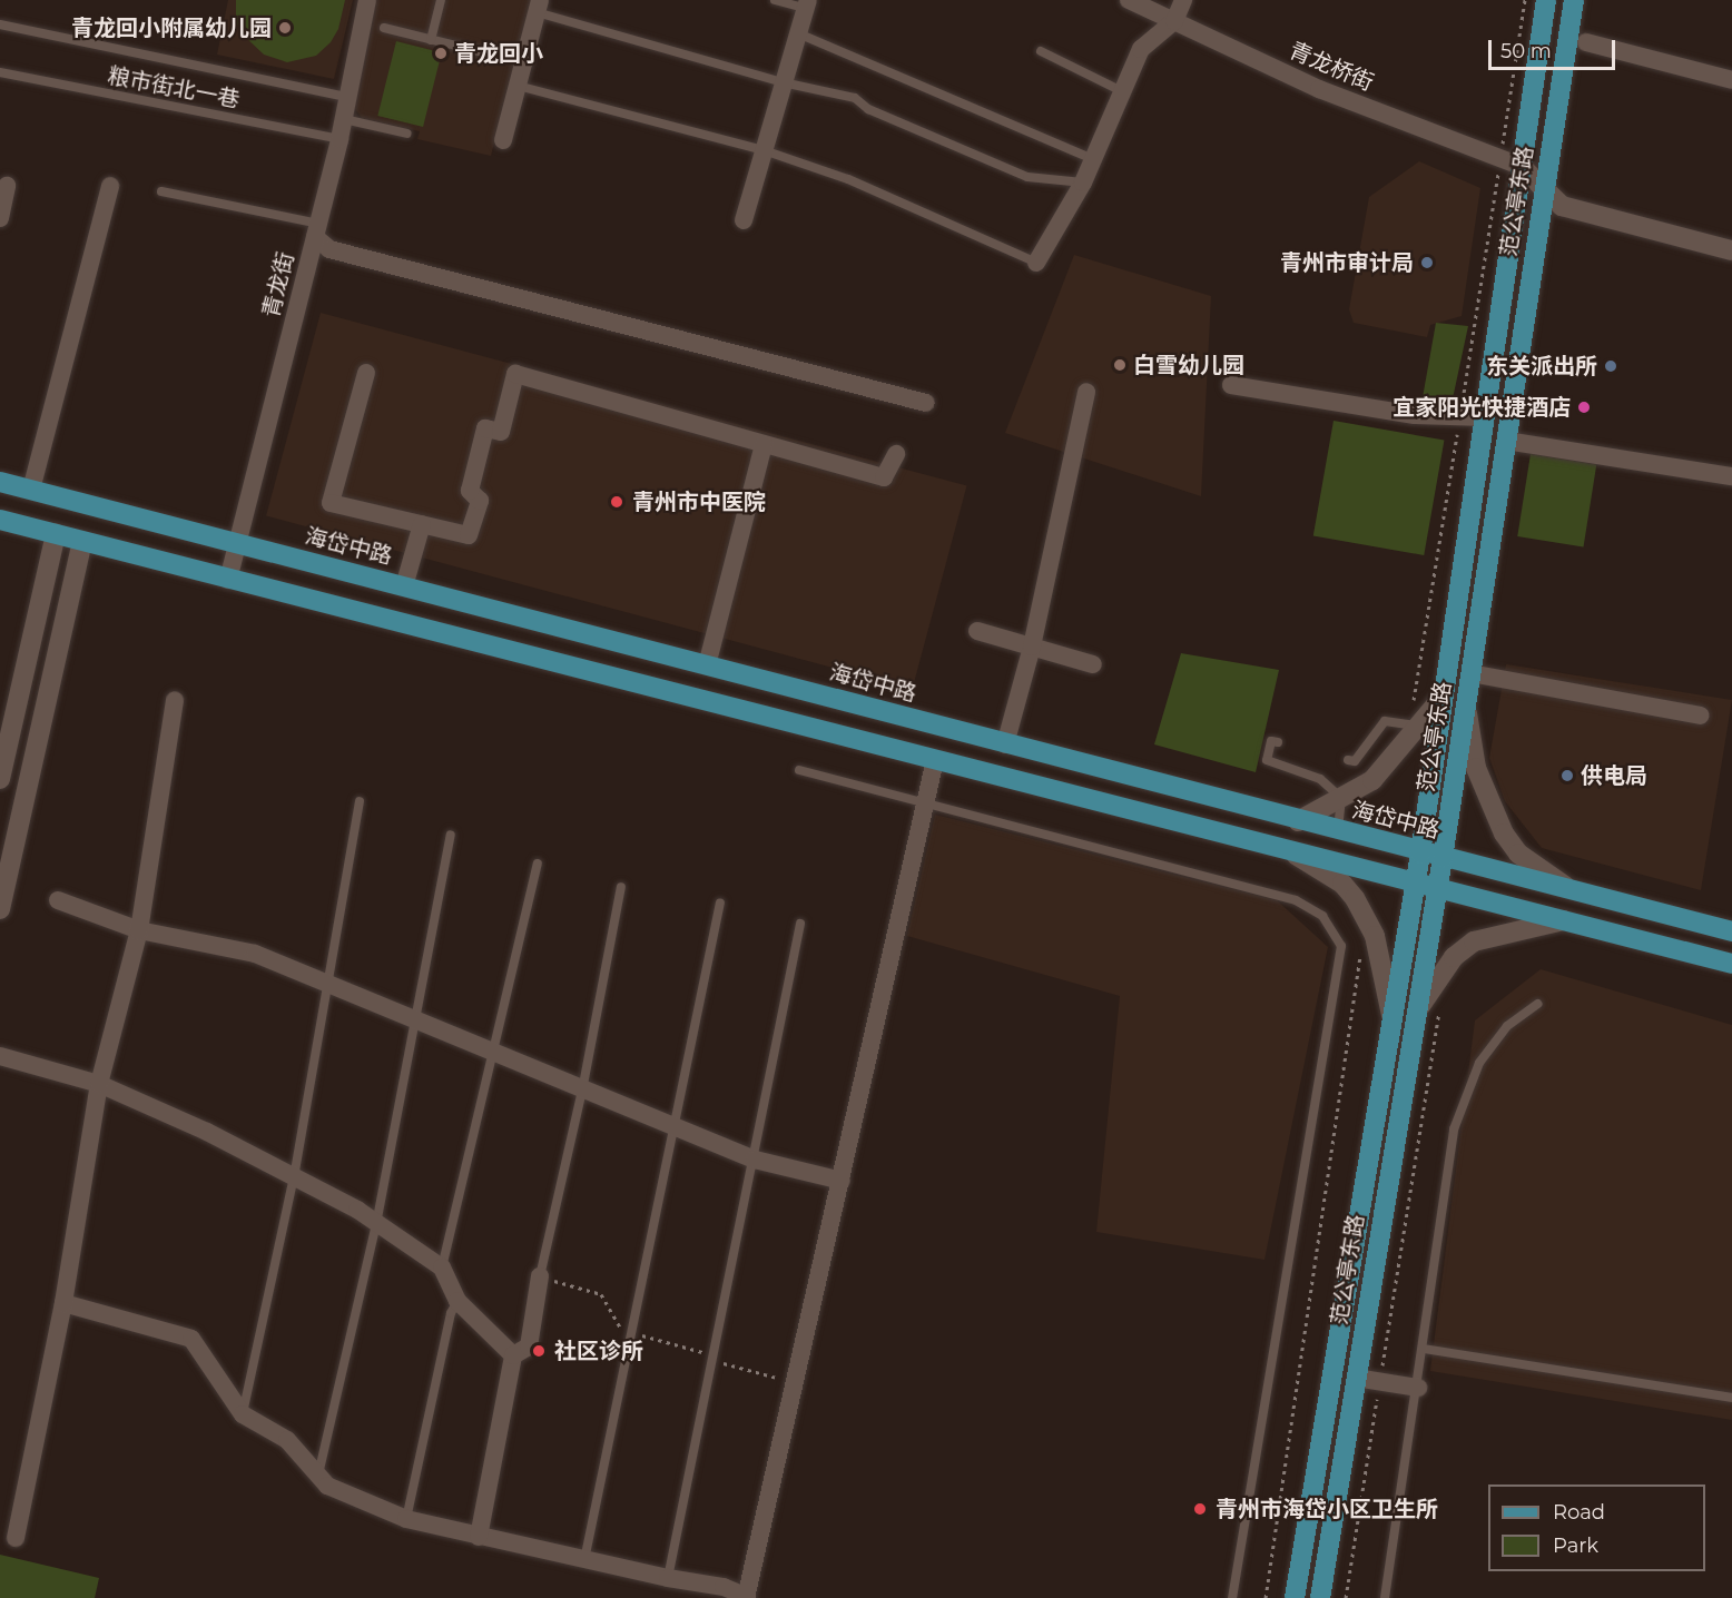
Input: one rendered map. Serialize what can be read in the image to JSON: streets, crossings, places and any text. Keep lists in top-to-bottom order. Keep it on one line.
{"streets":{"main road":["范公亭东路","海岱中路"],"street":["青龙桥街","青龙街"],"lane":["粮市街北一巷"]},"crossings":[["青龙桥街","范公亭东路"],["粮市街北一巷","青龙街"],["范公亭东路","海岱中路"],["青龙街","海岱中路"]],"places":["青龙回小附属幼儿园","青龙回小","青州市审计局","白雪幼儿园","东关派出所","宜家阳光快捷酒店","青州市中医院","供电局","社区诊所","青州市海岱小区卫生所"],"legend":["Road","Park"],"scale_bar":"50 m"}
